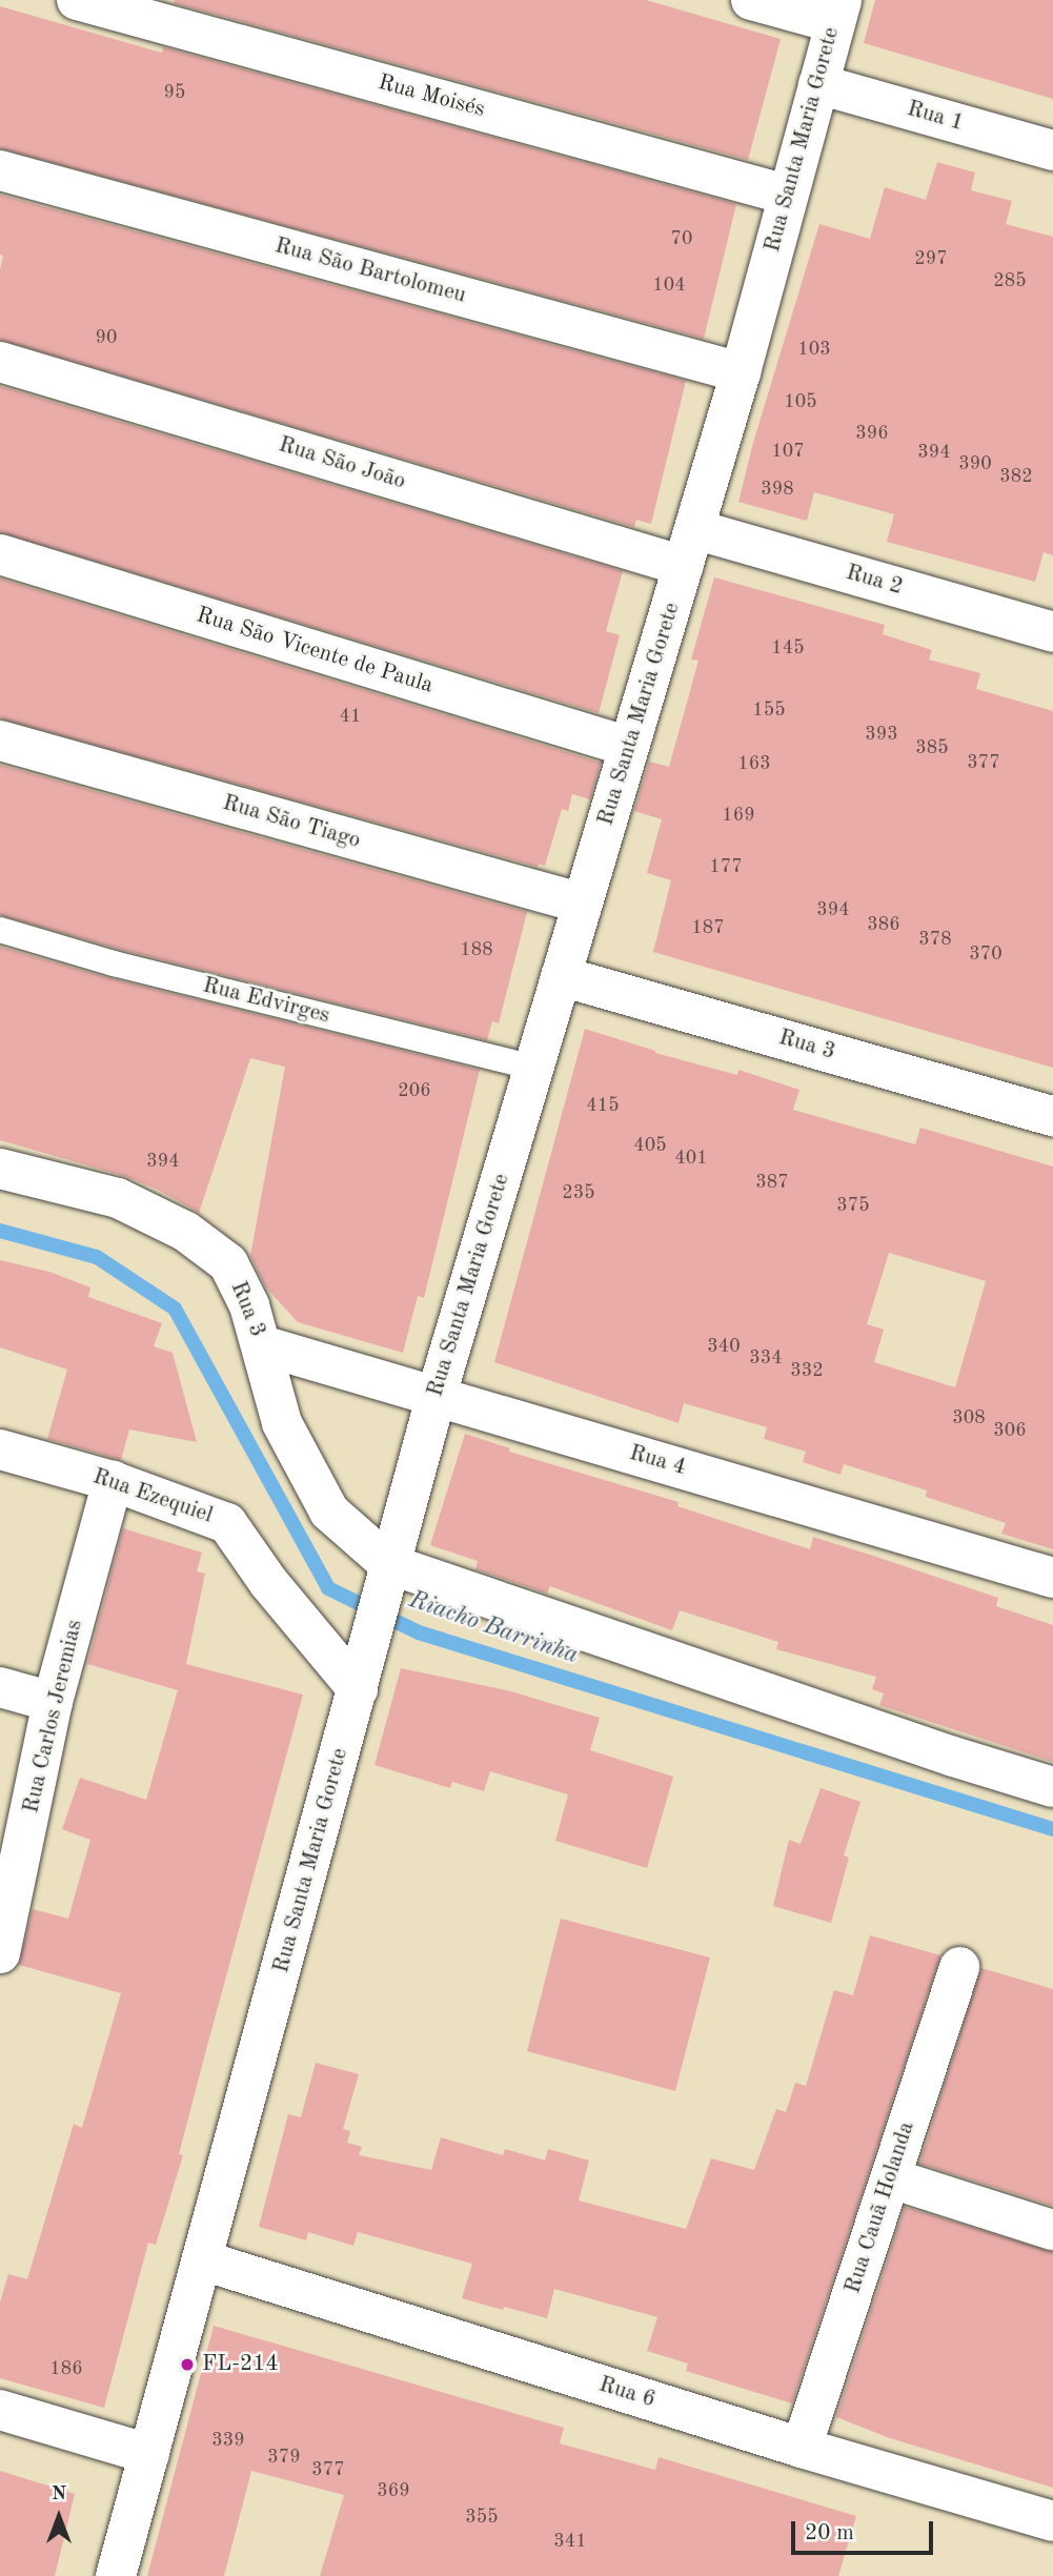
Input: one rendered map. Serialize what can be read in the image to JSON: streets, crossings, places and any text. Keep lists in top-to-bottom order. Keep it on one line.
{"streets":{"street":["Rua Moisés","Rua 1","Rua Santa Maria Gorete","Rua São Bartolomeu","Rua São João","Rua 2","Rua São Vicente de Paula","Rua São Tiago","Rua 3","Rua 4","Rua Ezequiel","Rua Carlos Jeremias","Rua Cauã Holanda","Rua 6"],"lane":["Rua Edvirges"]},"crossings":[["Rua Moisés","Rua Santa Maria Gorete"],["Rua 1","Rua Santa Maria Gorete"],["Rua Santa Maria Gorete","Rua São Bartolomeu"],["Rua Santa Maria Gorete","Rua São João"],["Rua Santa Maria Gorete","Rua 2"],["Rua Santa Maria Gorete","Rua São Vicente de Paula"],["Rua Santa Maria Gorete","Rua São Tiago"],["Rua Santa Maria Gorete","Rua Edvirges"],["Rua Santa Maria Gorete","Rua 3"],["Rua Santa Maria Gorete","Rua 4"],["Rua Santa Maria Gorete","Rua Ezequiel"],["Rua Santa Maria Gorete","Rua 6"],["Rua São João","Rua 2"],["Rua 3","Rua 4"],["Rua Ezequiel","Rua Carlos Jeremias"],["Rua Cauã Holanda","Rua 6"]],"water":["Riacho Barrinha"],"places":["FL-214"],"house_numbers":["95","70","297","285","104","90","103","105","396","107","394","390","382","398","145","155","41","393","385","377","163","169","177","394","386","187","378","188","370","206","415","405","401","394","387","235","375","340","334","332","308","306","186","339","379","377","369","355","341"],"scale_bar":"20 m","north":"top"}
